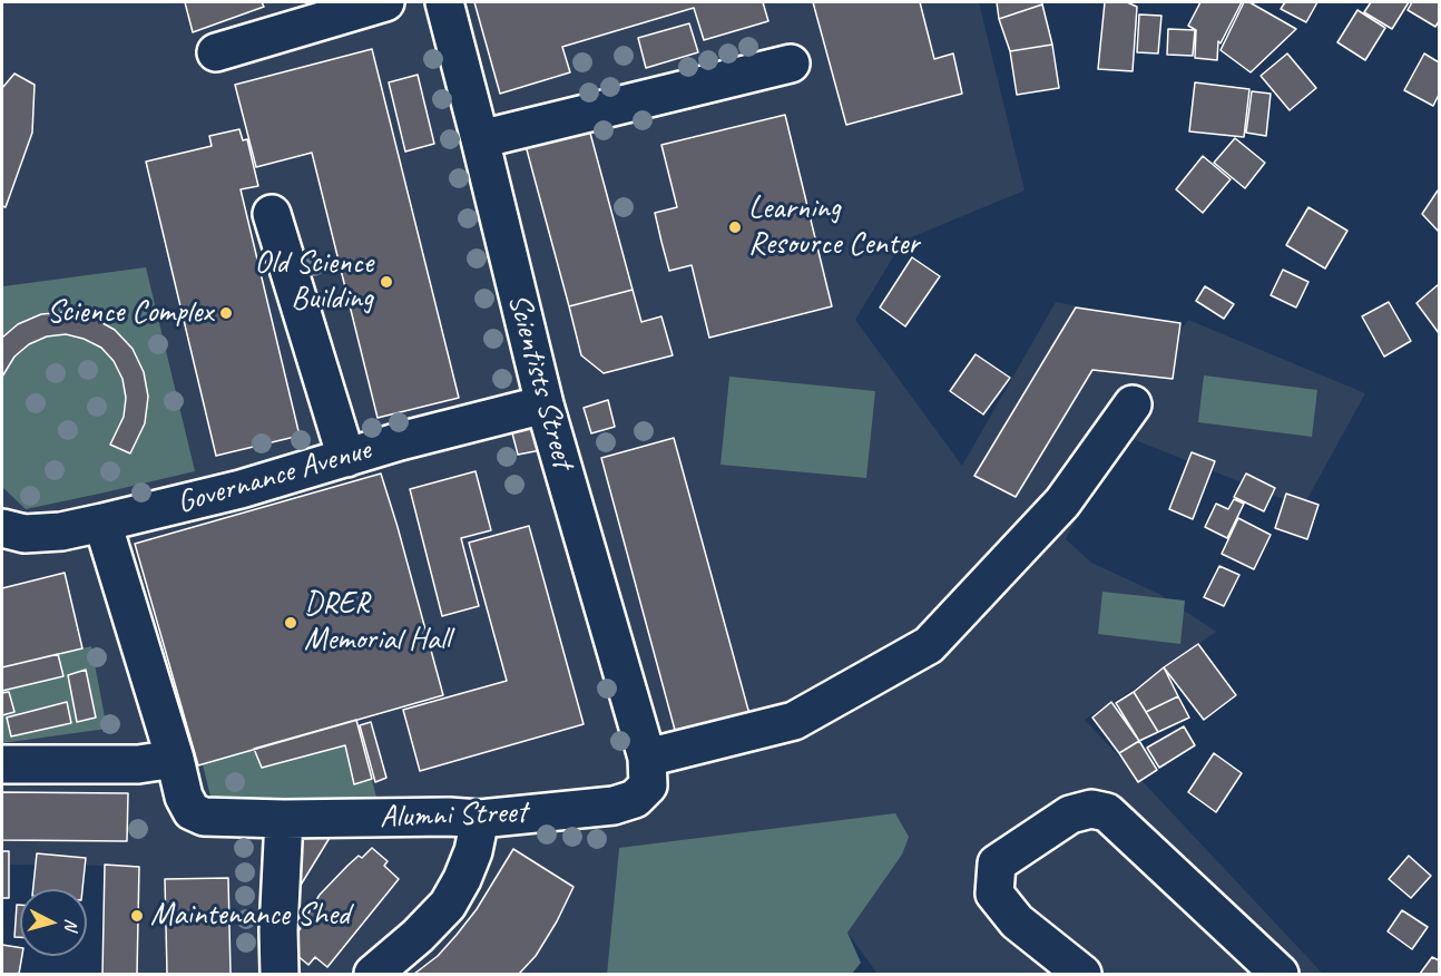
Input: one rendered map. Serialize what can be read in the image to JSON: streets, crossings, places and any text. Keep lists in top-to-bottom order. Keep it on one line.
{"streets":{"lane":["Scientists Street","Governance Avenue","Alumni Street"]},"crossings":[["Scientists Street","Governance Avenue"],["Scientists Street","Alumni Street"]],"places":["Learning Resource Center","Old Science Building","Science Complex","DRER Memorial Hall","Maintenance Shed"],"north":"right"}
